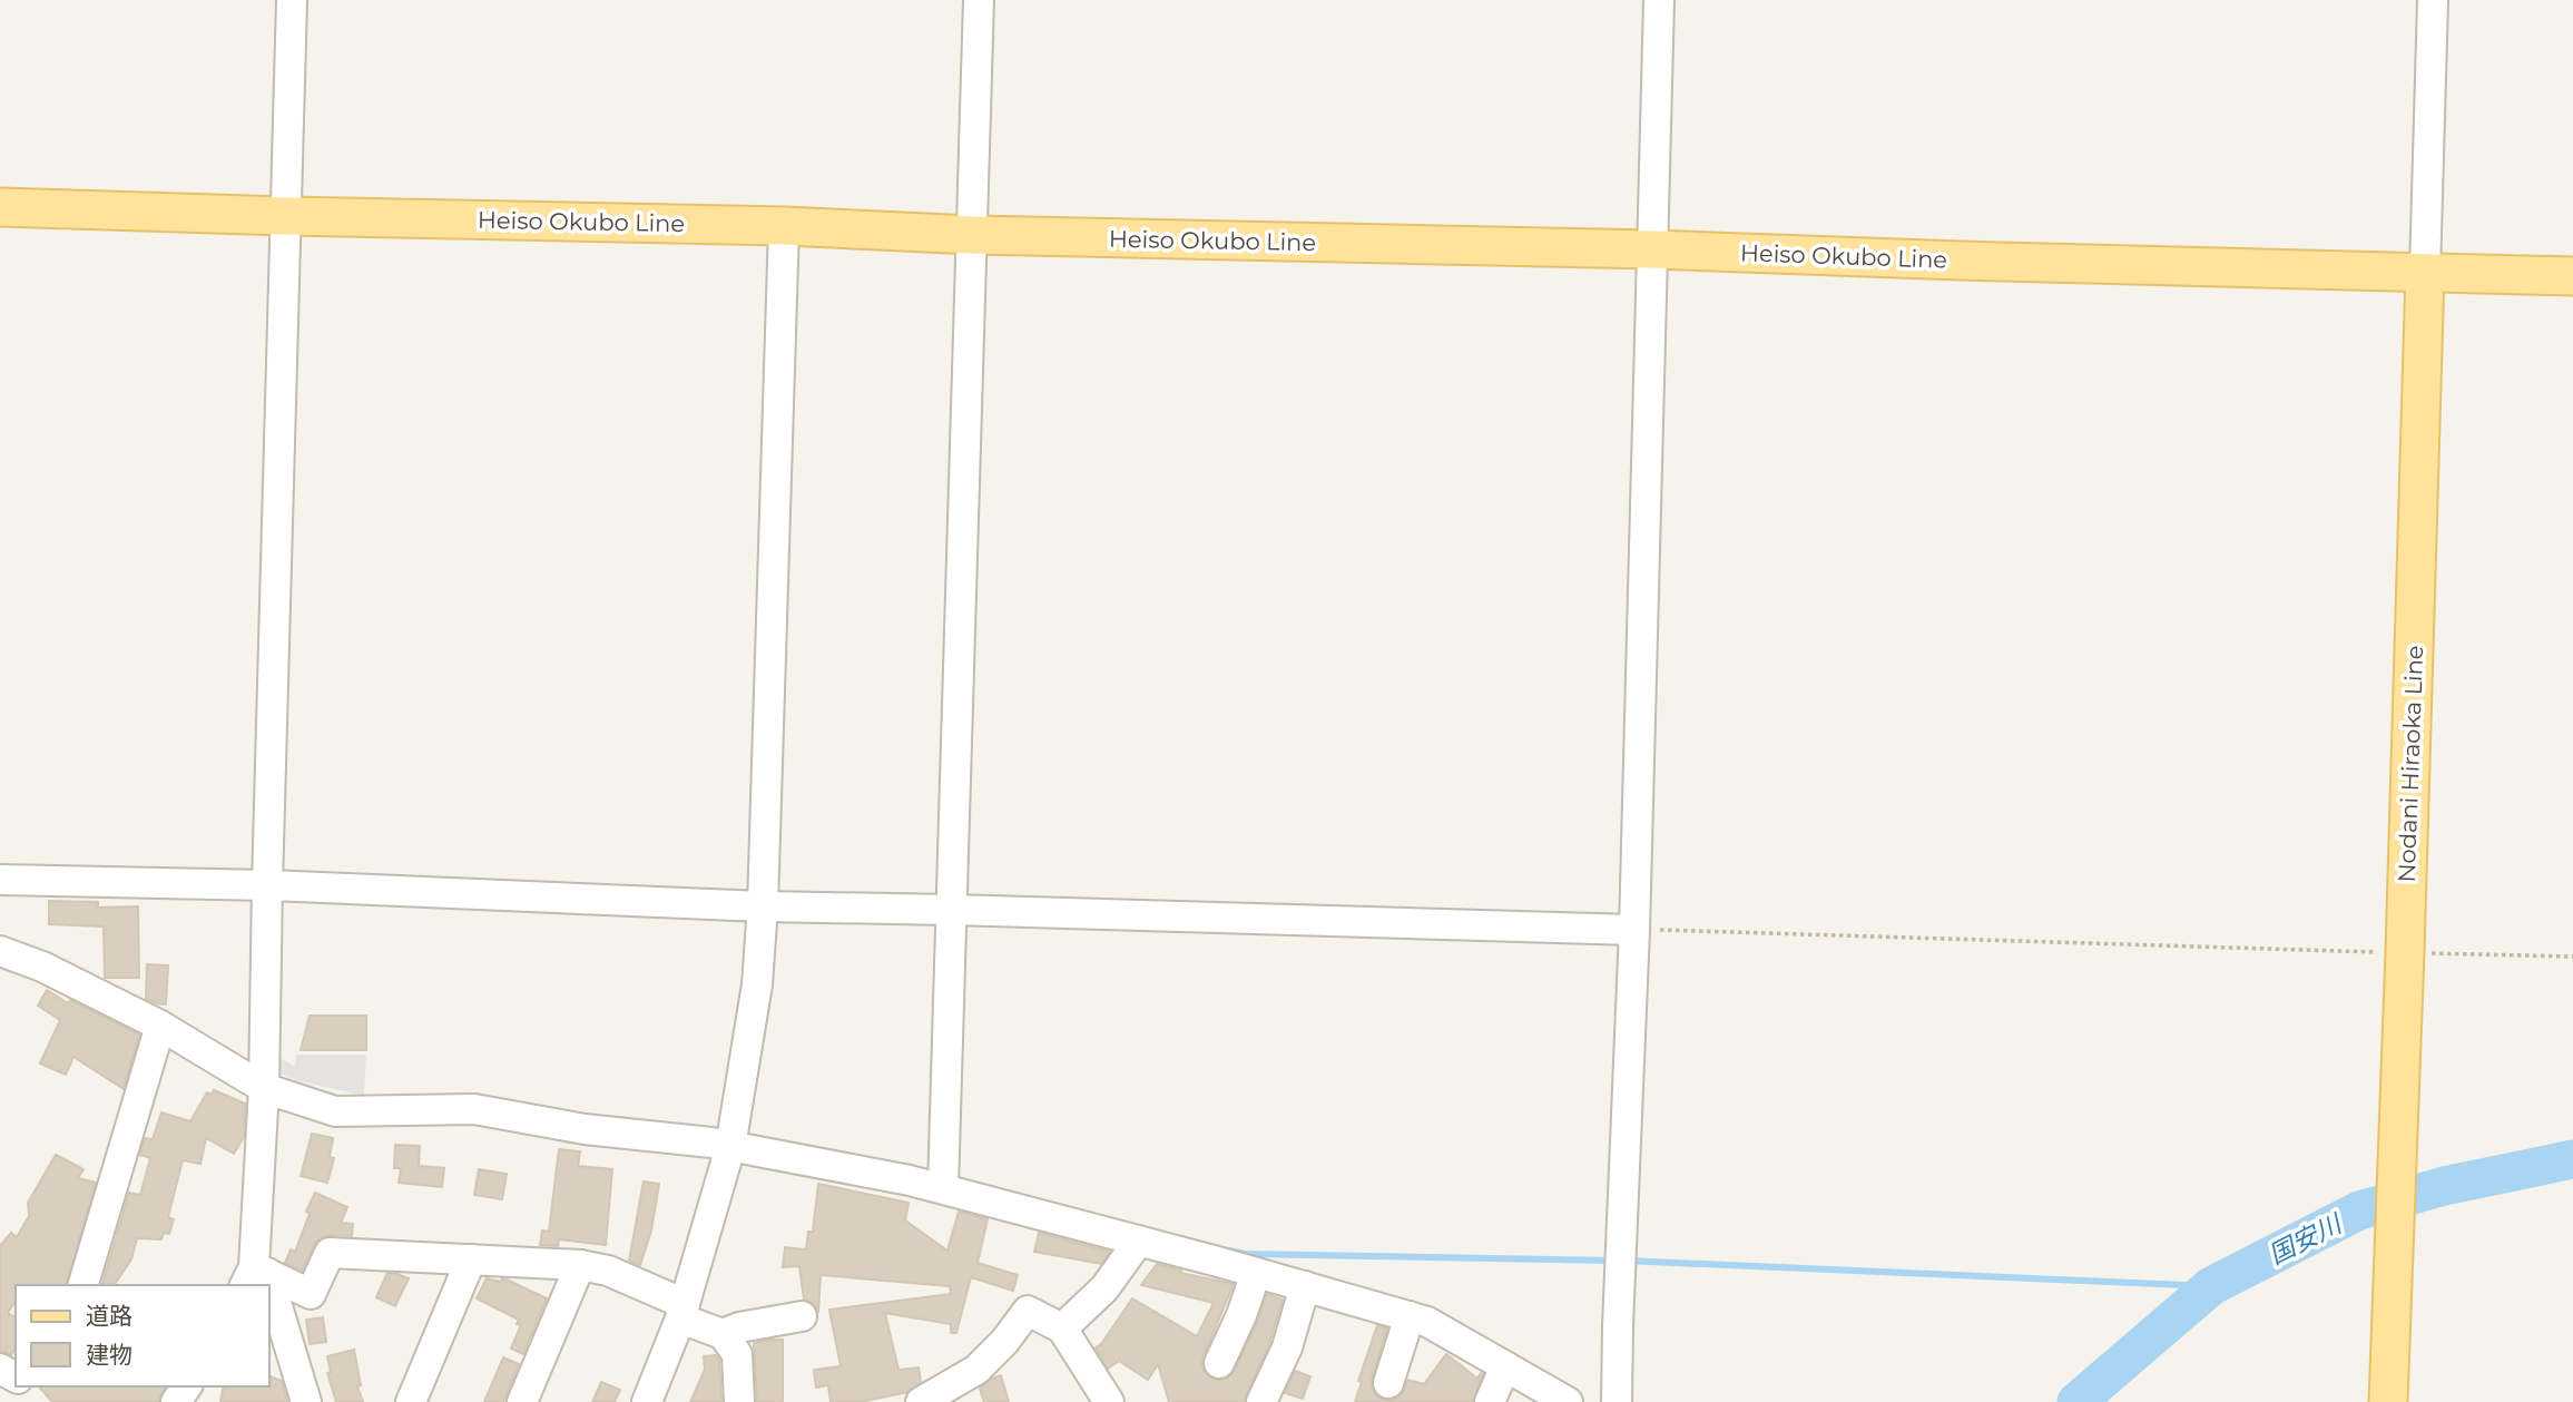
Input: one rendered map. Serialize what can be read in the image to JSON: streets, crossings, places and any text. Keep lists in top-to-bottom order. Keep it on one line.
{"streets":{"main road":["Heiso Okubo Line","Nodani Hiraoka Line"]},"crossings":[["Heiso Okubo Line","Nodani Hiraoka Line"]],"water":["国安川"],"legend":["道路","建物"]}
